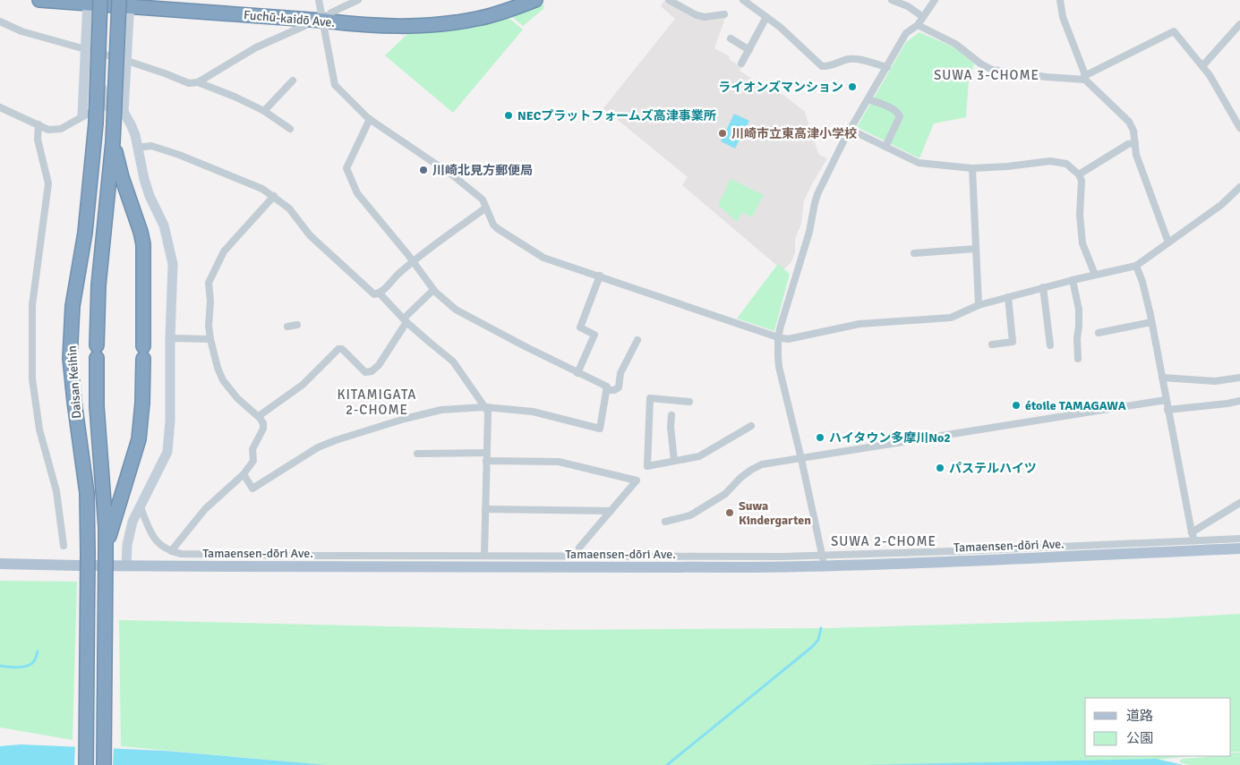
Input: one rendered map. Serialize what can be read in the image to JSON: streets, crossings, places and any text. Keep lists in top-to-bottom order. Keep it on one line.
{"streets":{"highway":["Fuchū-kaidō Ave.","Daisan Keihin"],"main road":["Tamaensen-dōri Ave."]},"crossings":[["Fuchū-kaidō Ave.","Daisan Keihin"]],"districts":["SUWA 3-CHOME","KITAMIGATA 2-CHOME","SUWA 2-CHOME"],"places":["ライオンズマンション","NECプラットフォームズ高津事業所","川崎市立東高津小学校","川崎北見方郵便局","étoile TAMAGAWA","ハイタウン多摩川No2","パステルハイツ","Suwa Kindergarten"],"legend":["道路","公園"]}
